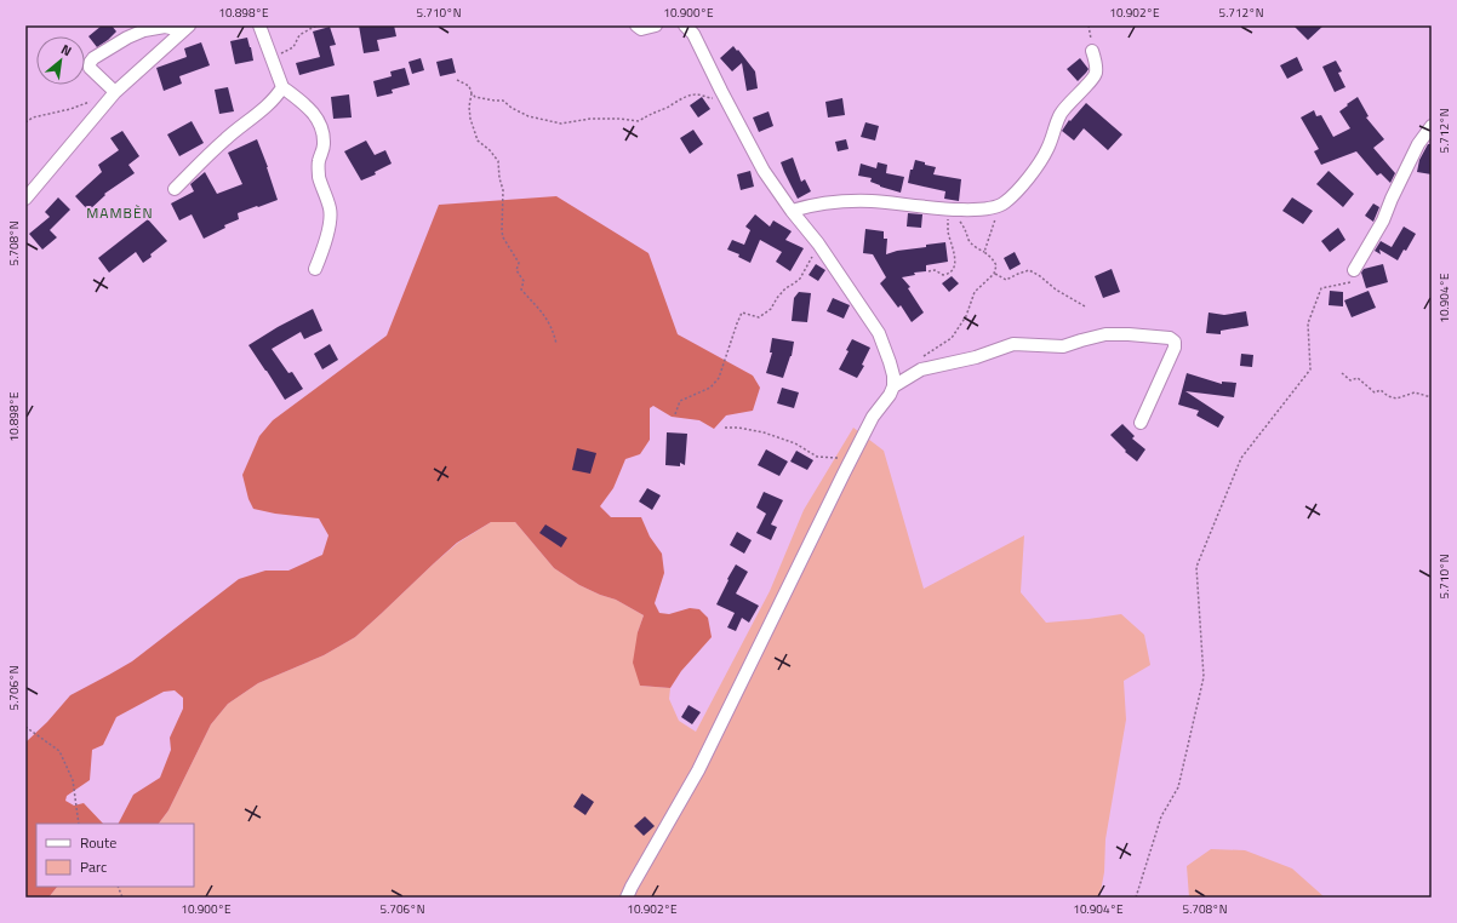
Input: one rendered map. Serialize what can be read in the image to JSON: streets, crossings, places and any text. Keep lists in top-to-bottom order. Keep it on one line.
{"districts":["MAMBÈN"],"legend":["Route","Parc"],"north":"top right","coordinates":["10.898°E","5.710°N","10.900°E","10.902°E","5.712°N","5.708°N","10.904°E","5.706°N"]}
